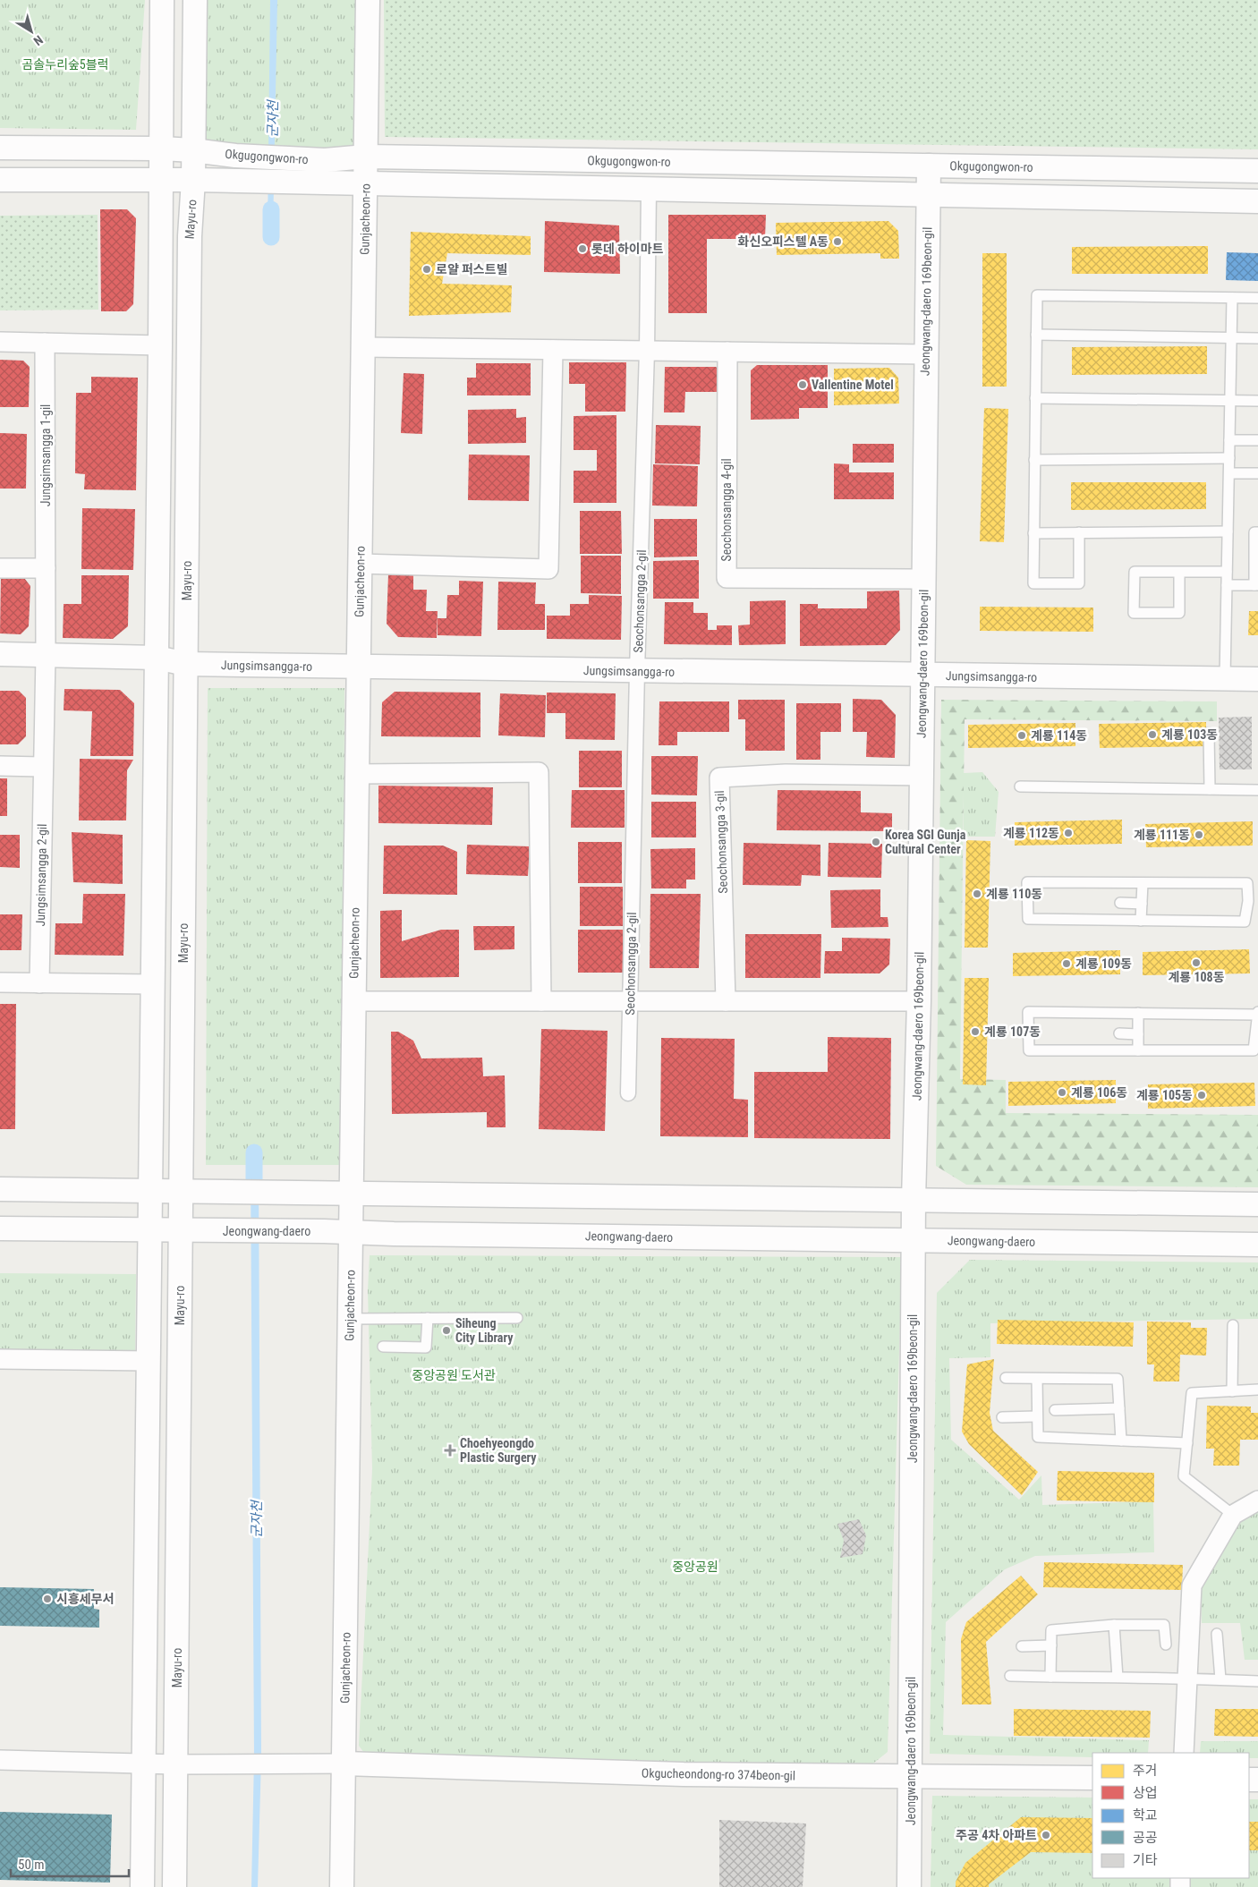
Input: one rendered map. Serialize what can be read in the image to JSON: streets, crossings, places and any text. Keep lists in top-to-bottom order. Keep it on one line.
{"streets":{"street":["Okgugongwon-ro","Mayu-ro","Gunjacheon-ro","Jeongwang-daero 169beon-gil","Jungsimsangga 1-gil","Seochonsangga 4-gil","Seochonsangga 2-gil","Jungsimsangga-ro","Seochonsangga 3-gil","Jungsimsangga 2-gil","Jeongwang-daero","Okgucheondong-ro 374beon-gil"]},"crossings":[["Okgugongwon-ro","Mayu-ro"],["Okgugongwon-ro","Gunjacheon-ro"],["Okgugongwon-ro","Jeongwang-daero 169beon-gil"],["Okgugongwon-ro","Seochonsangga 2-gil"],["Mayu-ro","Jungsimsangga-ro"],["Mayu-ro","Jeongwang-daero"],["Gunjacheon-ro","Jungsimsangga-ro"],["Gunjacheon-ro","Jeongwang-daero"],["Gunjacheon-ro","Okgucheondong-ro 374beon-gil"],["Jeongwang-daero 169beon-gil","Seochonsangga 4-gil"],["Jeongwang-daero 169beon-gil","Jungsimsangga-ro"],["Jeongwang-daero 169beon-gil","Seochonsangga 3-gil"],["Jeongwang-daero 169beon-gil","Jeongwang-daero"],["Jeongwang-daero 169beon-gil","Okgucheondong-ro 374beon-gil"],["Jungsimsangga 1-gil","Jungsimsangga-ro"],["Jungsimsangga 1-gil","Jungsimsangga 2-gil"],["Seochonsangga 2-gil","Jungsimsangga-ro"],["Jungsimsangga-ro","Jungsimsangga 2-gil"]],"water":["군자천"],"parks":["곰솔누리숲5블럭","중앙공원 도서관","중앙공원"],"places":{"other":["화신오피스텔 A동","롯데 하이마트","로얄 퍼스트빌","Vallentine Motel","계룡 103동","계룡 114동","계룡 112동","계룡 111동","Korea SGI Gunja Cultural Center","계룡 110동","계룡 108동","계룡 109동","계룡 107동","계룡 106동","계룡 105동","Siheung City Library","시흥세무서","주공 4차 아파트"],"health":["Choehyeongdo Plastic Surgery"]},"legend":["주거","상업","학교","공공","기타"],"scale_bar":"50 m","north":"bottom right"}
